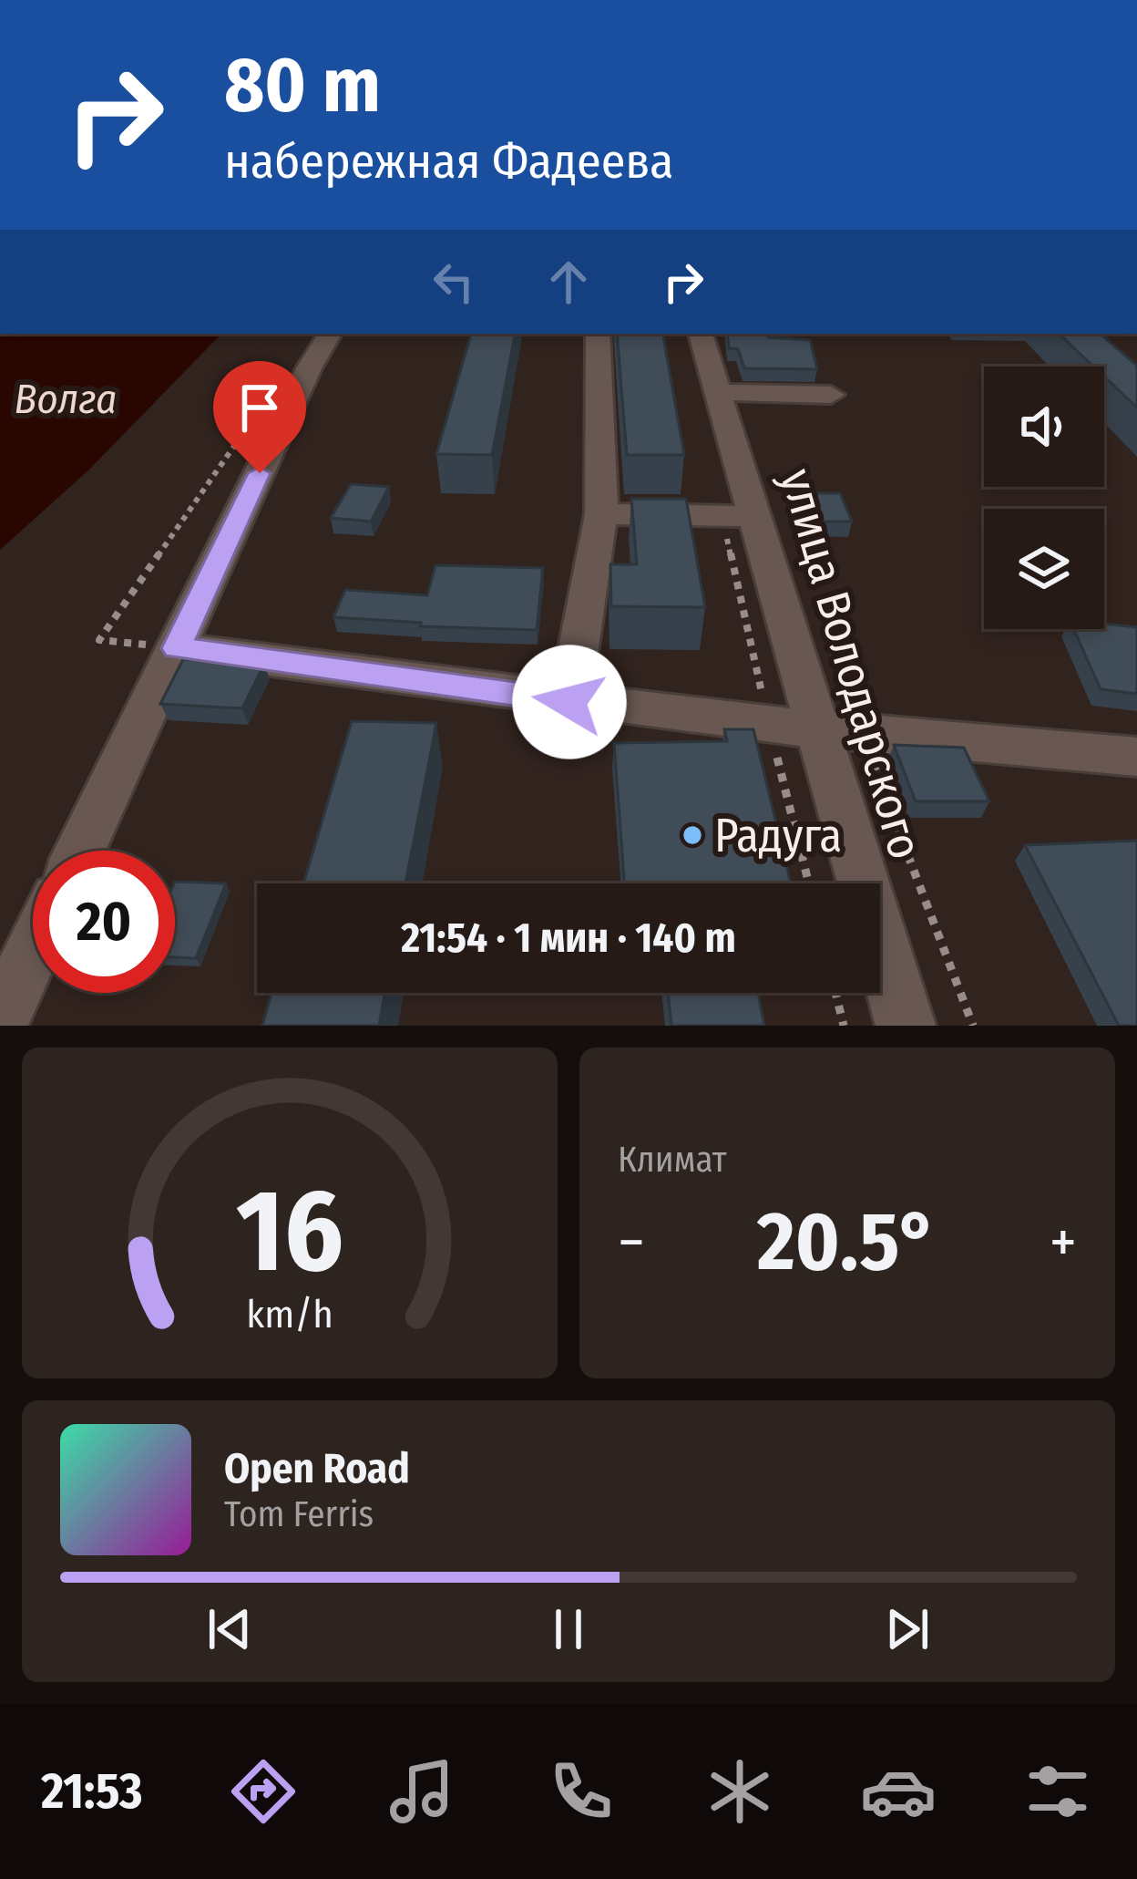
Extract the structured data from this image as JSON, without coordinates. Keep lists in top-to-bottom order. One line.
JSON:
{"streets":{"street":["улица Володарского"]},"water":["Волга"],"places":["Радуга"],"page":{"turn":["80 m","набережная Фадеева"],"limit":"20","trip":"21:54 · 1 мин · 140 m","tile":"Климат","heat":["−","20.5°","+"],"song":["Open Road","Tom Ferris"],"tabs":"21:53","gauge":["16","km/h"]}}
